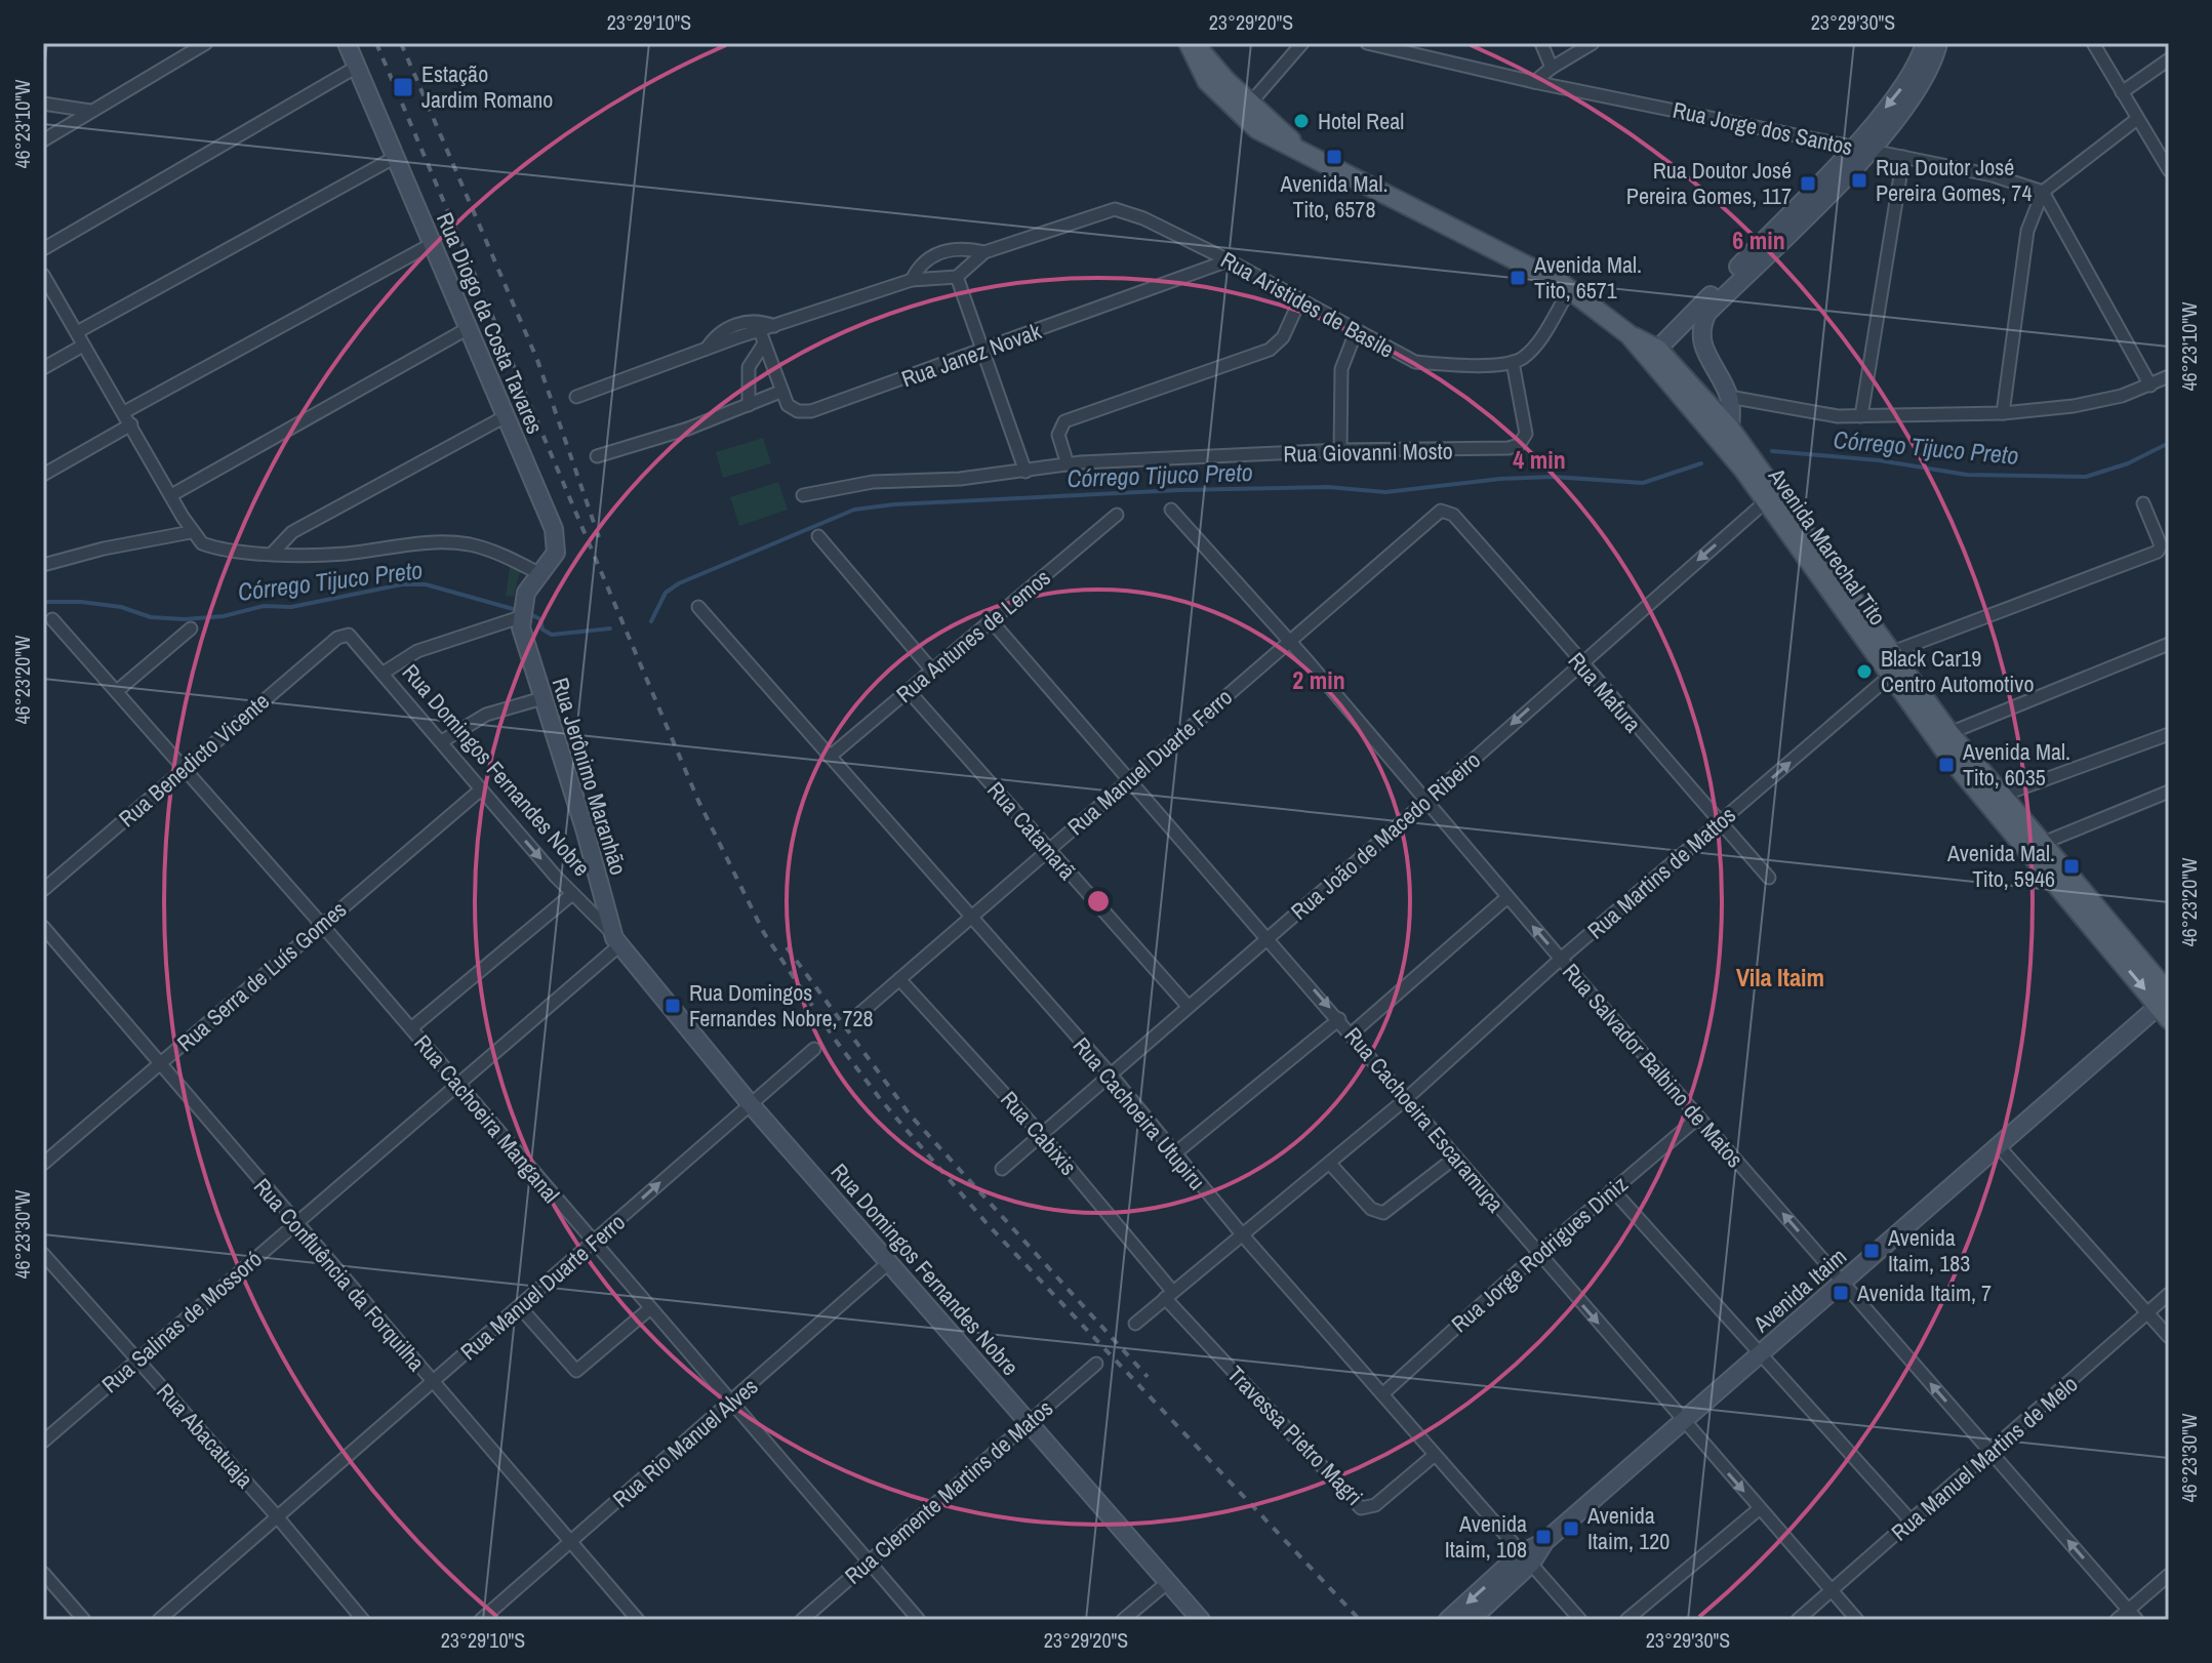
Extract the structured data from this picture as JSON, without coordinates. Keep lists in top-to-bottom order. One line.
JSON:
{"streets":{"main road":["Avenida Marechal Tito"],"street":["Rua Jorge dos Santos","Rua Aristides de Basile","Rua Diogo da Costa Tavares","Rua Janez Novak","Rua Giovanni Mosto","Rua Antunes de Lemos","Rua Mafura","Rua Benedicto Vicente","Rua Manuel Duarte Ferro","Rua Domingos Fernandes Nobre","Rua Jerônimo Maranhão","Rua Catamarã","Rua João de Macedo Ribeiro","Rua Martins de Mattos","Rua Serra de Luís Gomes","Rua Salvador Balbino de Matos","Rua Cachoeira Utupiru","Rua Cachoeira Manganal","Rua Cachoeira Escaramuça","Rua Cabixis","Rua Jorge Rodrigues Diniz","Rua Confluência da Forquilha","Avenida Itaim","Rua Salinas de Mossoró","Rua Abacatuaja","Travessa Pietro Magri","Rua Rio Manuel Alves","Rua Manuel Martins de Melo","Rua Clemente Martins de Matos"]},"crossings":[["Rua Aristides de Basile","Rua Janez Novak"],["Rua Aristides de Basile","Rua Giovanni Mosto"],["Rua Diogo da Costa Tavares","Rua Jerônimo Maranhão"],["Avenida Marechal Tito","Rua João de Macedo Ribeiro"],["Avenida Marechal Tito","Rua Martins de Mattos"],["Avenida Marechal Tito","Avenida Itaim"],["Rua Antunes de Lemos","Rua Catamarã"],["Rua Antunes de Lemos","Rua Cachoeira Utupiru"],["Rua Antunes de Lemos","Rua Cachoeira Escaramuça"],["Rua Mafura","Rua Manuel Duarte Ferro"],["Rua Mafura","Rua João de Macedo Ribeiro"],["Rua Mafura","Rua Martins de Mattos"],["Rua Benedicto Vicente","Rua Domingos Fernandes Nobre"],["Rua Benedicto Vicente","Rua Cachoeira Manganal"],["Rua Manuel Duarte Ferro","Rua Domingos Fernandes Nobre"],["Rua Manuel Duarte Ferro","Rua Catamarã"],["Rua Manuel Duarte Ferro","Rua Salvador Balbino de Matos"],["Rua Manuel Duarte Ferro","Rua Cachoeira Utupiru"],["Rua Manuel Duarte Ferro","Rua Cachoeira Manganal"],["Rua Manuel Duarte Ferro","Rua Cachoeira Escaramuça"],["Rua Manuel Duarte Ferro","Rua Cabixis"],["Rua Manuel Duarte Ferro","Rua Confluência da Forquilha"],["Rua Manuel Duarte Ferro","Rua Abacatuaja"],["Rua Domingos Fernandes Nobre","Rua Jerônimo Maranhão"],["Rua Domingos Fernandes Nobre","Rua Serra de Luís Gomes"],["Rua Domingos Fernandes Nobre","Rua Salinas de Mossoró"],["Rua Domingos Fernandes Nobre","Rua Rio Manuel Alves"],["Rua Domingos Fernandes Nobre","Rua Clemente Martins de Matos"],["Rua Jerônimo Maranhão","Rua Salinas de Mossoró"],["Rua Catamarã","Rua João de Macedo Ribeiro"],["Rua João de Macedo Ribeiro","Rua Salvador Balbino de Matos"],["Rua João de Macedo Ribeiro","Rua Cachoeira Utupiru"],["Rua João de Macedo Ribeiro","Rua Cachoeira Escaramuça"],["Rua João de Macedo Ribeiro","Rua Cabixis"],["Rua Martins de Mattos","Rua Salvador Balbino de Matos"],["Rua Martins de Mattos","Rua Cachoeira Utupiru"],["Rua Martins de Mattos","Rua Cachoeira Escaramuça"],["Rua Martins de Mattos","Rua Cabixis"],["Rua Martins de Mattos","Travessa Pietro Magri"],["Rua Serra de Luís Gomes","Rua Cachoeira Manganal"],["Rua Serra de Luís Gomes","Rua Confluência da Forquilha"],["Rua Salvador Balbino de Matos","Rua Jorge Rodrigues Diniz"],["Rua Salvador Balbino de Matos","Avenida Itaim"],["Rua Salvador Balbino de Matos","Rua Manuel Martins de Melo"],["Rua Cachoeira Utupiru","Rua Jorge Rodrigues Diniz"],["Rua Cachoeira Utupiru","Avenida Itaim"],["Rua Cachoeira Utupiru","Travessa Pietro Magri"],["Rua Cachoeira Manganal","Rua Salinas de Mossoró"],["Rua Cachoeira Manganal","Rua Rio Manuel Alves"],["Rua Cachoeira Manganal","Rua Clemente Martins de Matos"],["Rua Cachoeira Escaramuça","Rua Jorge Rodrigues Diniz"],["Rua Cachoeira Escaramuça","Avenida Itaim"],["Rua Cachoeira Escaramuça","Rua Manuel Martins de Melo"],["Rua Cabixis","Travessa Pietro Magri"],["Rua Confluência da Forquilha","Rua Salinas de Mossoró"],["Rua Confluência da Forquilha","Rua Rio Manuel Alves"],["Rua Salinas de Mossoró","Rua Abacatuaja"]],"one_way":["Rua João de Macedo Ribeiro","Rua Salvador Balbino de Matos"],"districts":["Vila Itaim"],"water":["Córrego Tijuco Preto"],"places":{"transit":["Estação Jardim Romano","Avenida Mal. Tito, 6578","Rua Doutor José Pereira Gomes, 74","Rua Doutor José Pereira Gomes, 117","Avenida Mal. Tito, 6571","Avenida Mal. Tito, 6035","Avenida Mal. Tito, 5946","Rua Domingos Fernandes Nobre, 728","Avenida Itaim, 183","Avenida Itaim, 7","Avenida Itaim, 120","Avenida Itaim, 108"],"other":["Hotel Real","Black Car19 Centro Automotivo"]},"coordinates":["23°29'10\"S","23°29'20\"S","23°29'30\"S","46°23'10\"W","46°23'20\"W","46°23'30\"W"],"rings":["6 min","4 min","2 min"]}
